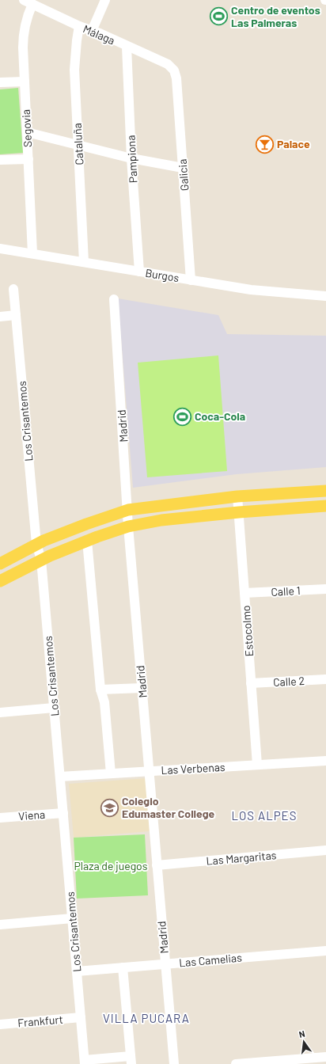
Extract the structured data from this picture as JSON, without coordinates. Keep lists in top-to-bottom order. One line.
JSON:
{"streets":{"street":["Málaga","Segovia","Cataluña","Pampiona","Galicia","Burgos","Los Crisantemos","Madrid","Calle 1","Estocolmo","Calle 2","Las Verbenas","Viena","Las Margaritas","Las Camelias","Frankfurt"]},"crossings":[["Málaga","Segovia"],["Málaga","Cataluña"],["Málaga","Pampiona"],["Málaga","Galicia"],["Segovia","Burgos"],["Cataluña","Burgos"],["Pampiona","Burgos"],["Galicia","Burgos"],["Los Crisantemos","Las Verbenas"],["Los Crisantemos","Viena"],["Los Crisantemos","Las Camelias"],["Los Crisantemos","Frankfurt"],["Madrid","Las Verbenas"],["Madrid","Las Margaritas"],["Madrid","Las Camelias"],["Calle 1","Estocolmo"],["Estocolmo","Calle 2"],["Estocolmo","Las Verbenas"]],"districts":["LOS ALPES","VILLA PUCARA"],"parks":["Plaza de juegos"],"places":{"sports":["Centro de eventos Las Palmeras","Coca-Cola"],"bar":["Palace"],"school or university":["Colegio Edumaster College"]},"north":"top"}
